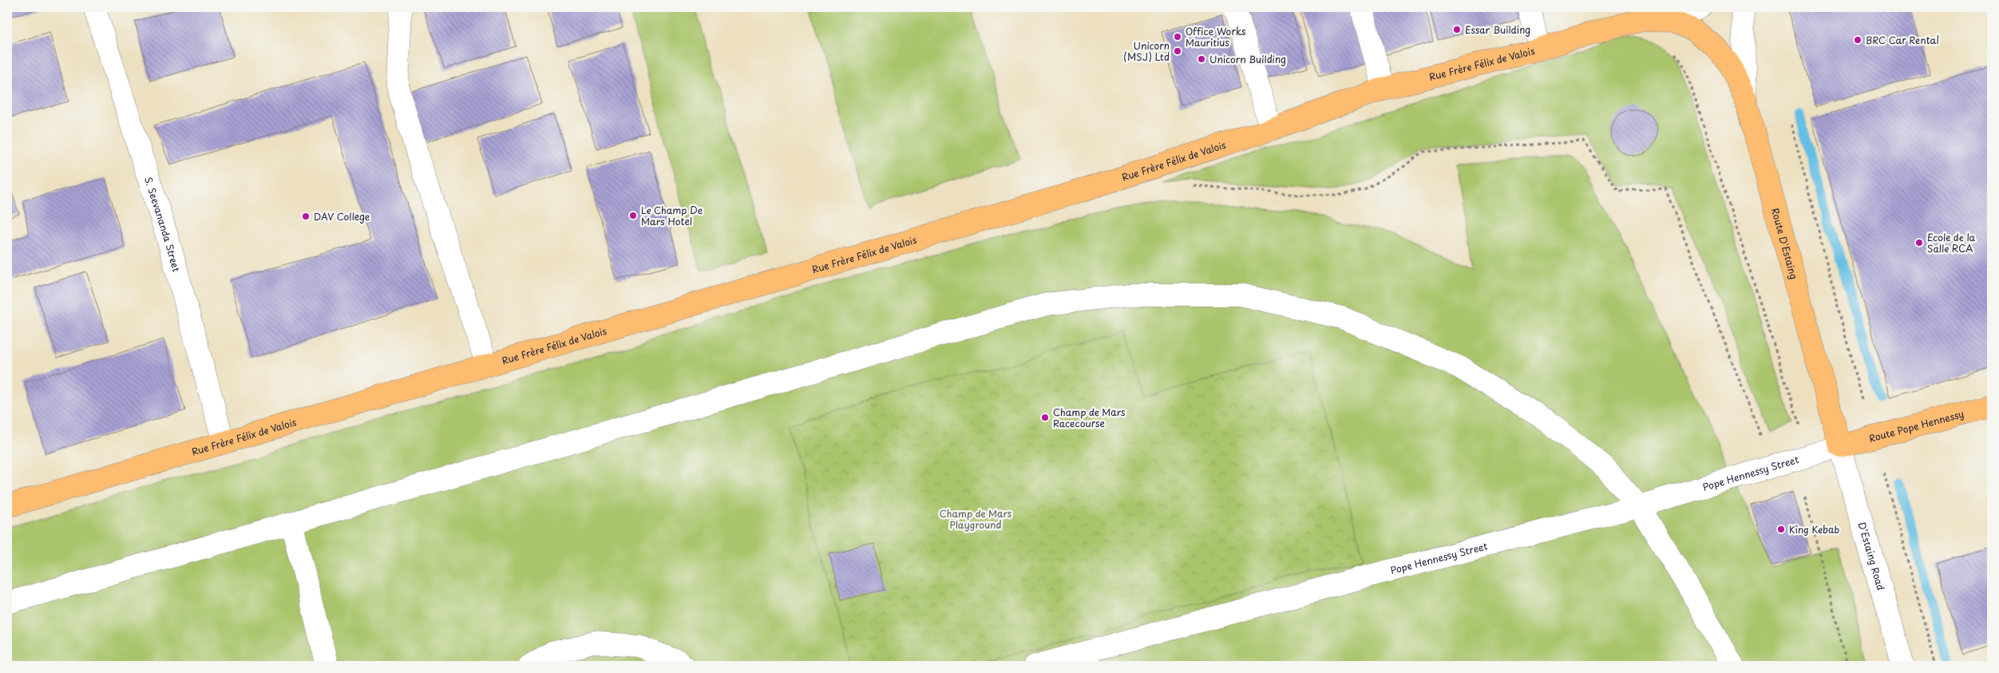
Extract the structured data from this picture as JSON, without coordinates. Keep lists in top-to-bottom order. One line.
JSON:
{"streets":{"main road":["Rue Frère Félix de Valois","Route D'Estaing","Route Pope Hennessy"],"street":["S. Seevananda Street","Pope Hennessy Street","D'Estaing Road"]},"crossings":[["Rue Frère Félix de Valois","S. Seevananda Street"],["Rue Frère Félix de Valois","Route D'Estaing"],["Route D'Estaing","Route Pope Hennessy"],["Route D'Estaing","Pope Hennessy Street"],["Route D'Estaing","D'Estaing Road"],["Route Pope Hennessy","Pope Hennessy Street"],["Route Pope Hennessy","D'Estaing Road"],["Pope Hennessy Street","D'Estaing Road"]],"parks":["Champ de Mars Playground"],"places":["Essar Building","Office Works Mauritius","BRC Car Rental","Unicorn (MSJ) Ltd","Unicorn Building","Le Champ De Mars Hotel","DAV College","Ecole de la Salle RCA","Champ de Mars Racecourse","King Kebab"]}
